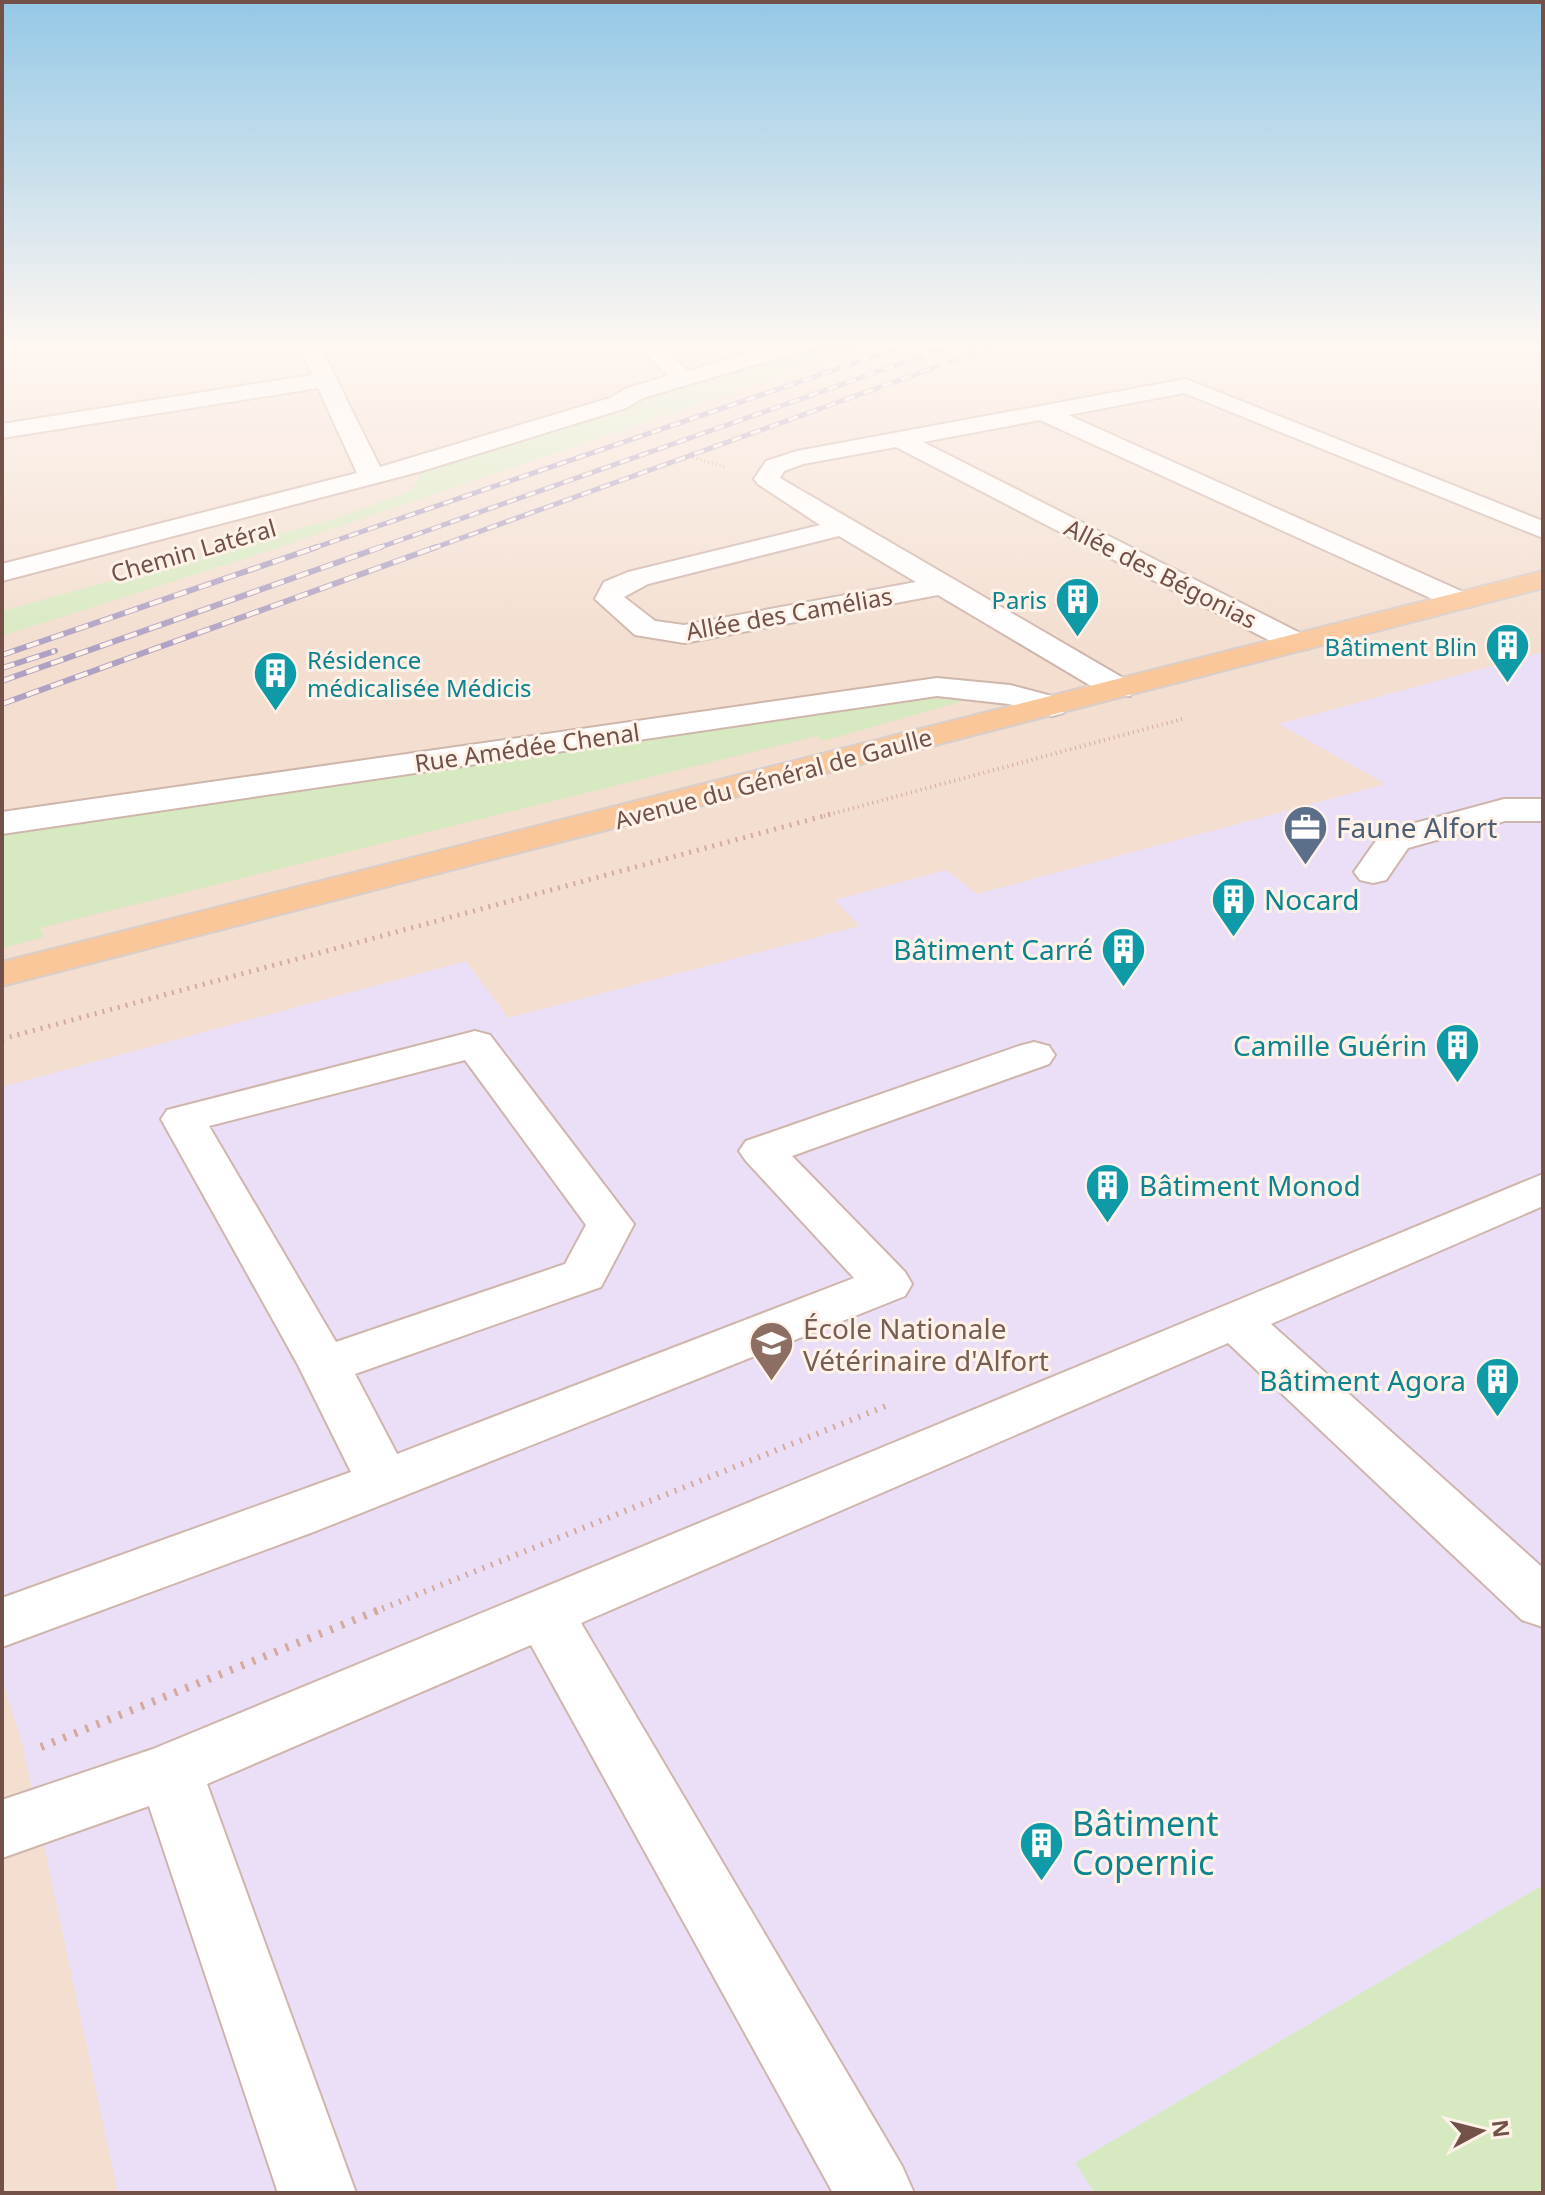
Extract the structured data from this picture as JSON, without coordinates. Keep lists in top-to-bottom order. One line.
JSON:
{"streets":{"main road":["Avenue du Général de Gaulle"],"street":["Chemin Latéral","Allée des Bégonias","Allée des Camélias","Rue Amédée Chenal"]},"crossings":[["Allée des Bégonias","Avenue du Général de Gaulle"],["Allée des Camélias","Avenue du Général de Gaulle"],["Rue Amédée Chenal","Avenue du Général de Gaulle"]],"places":{"building":["Paris","Bâtiment Blin","Résidence médicalisée Médicis","Nocard","Bâtiment Carré","Camille Guérin","Bâtiment Monod","Bâtiment Agora","Bâtiment Copernic"],"office":["Faune Alfort"],"school or university":["École Nationale Vétérinaire d'Alfort"]},"north":"right"}
